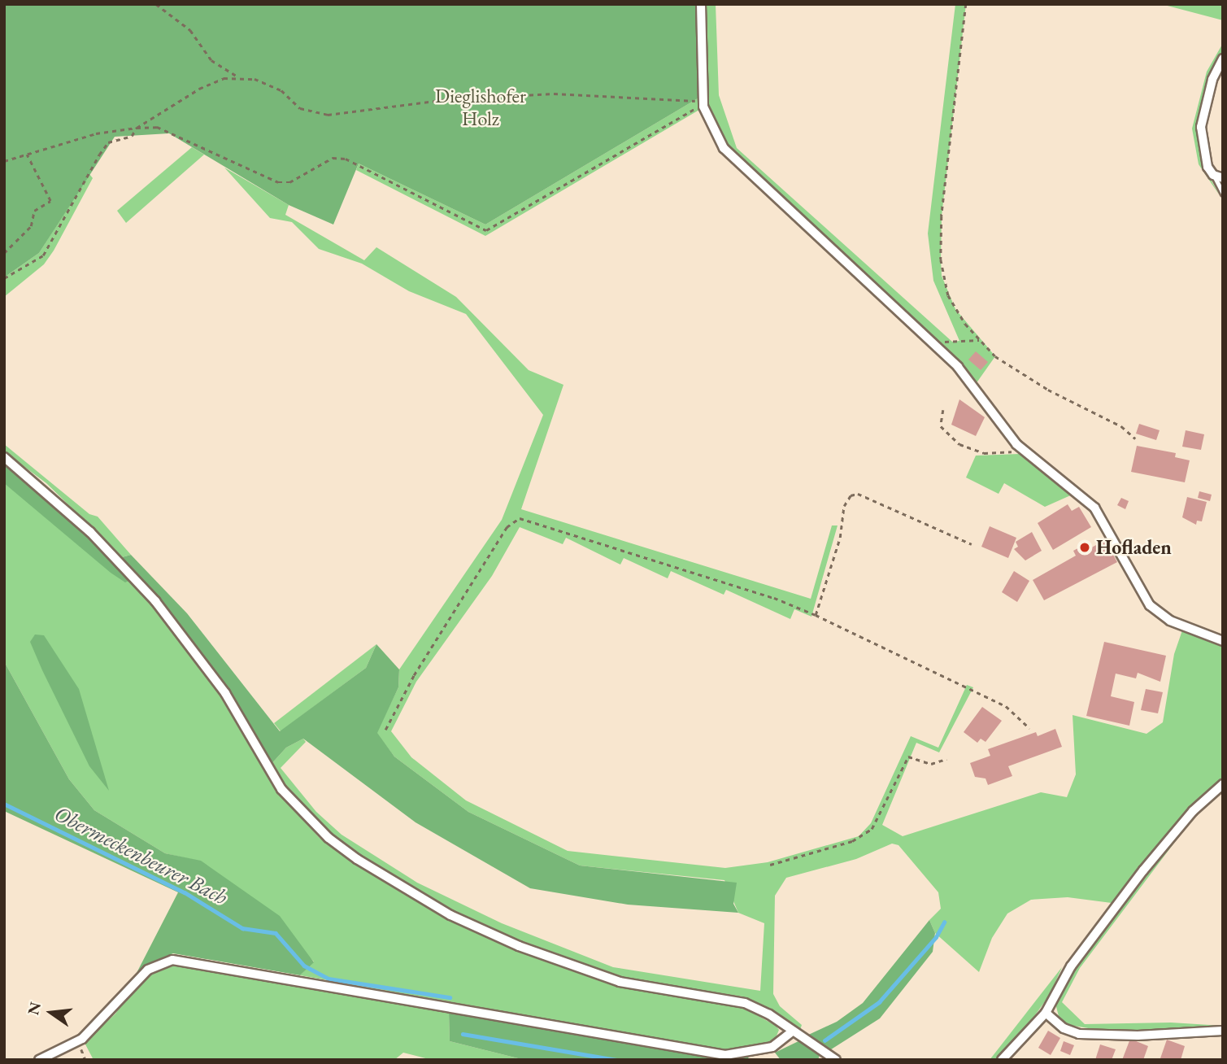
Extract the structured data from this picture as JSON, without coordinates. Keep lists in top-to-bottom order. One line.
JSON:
{"water":["Obermeckenbeurer Bach"],"parks":["Dieglishofer Holz"],"places":["Hofladen"],"north":"left"}
